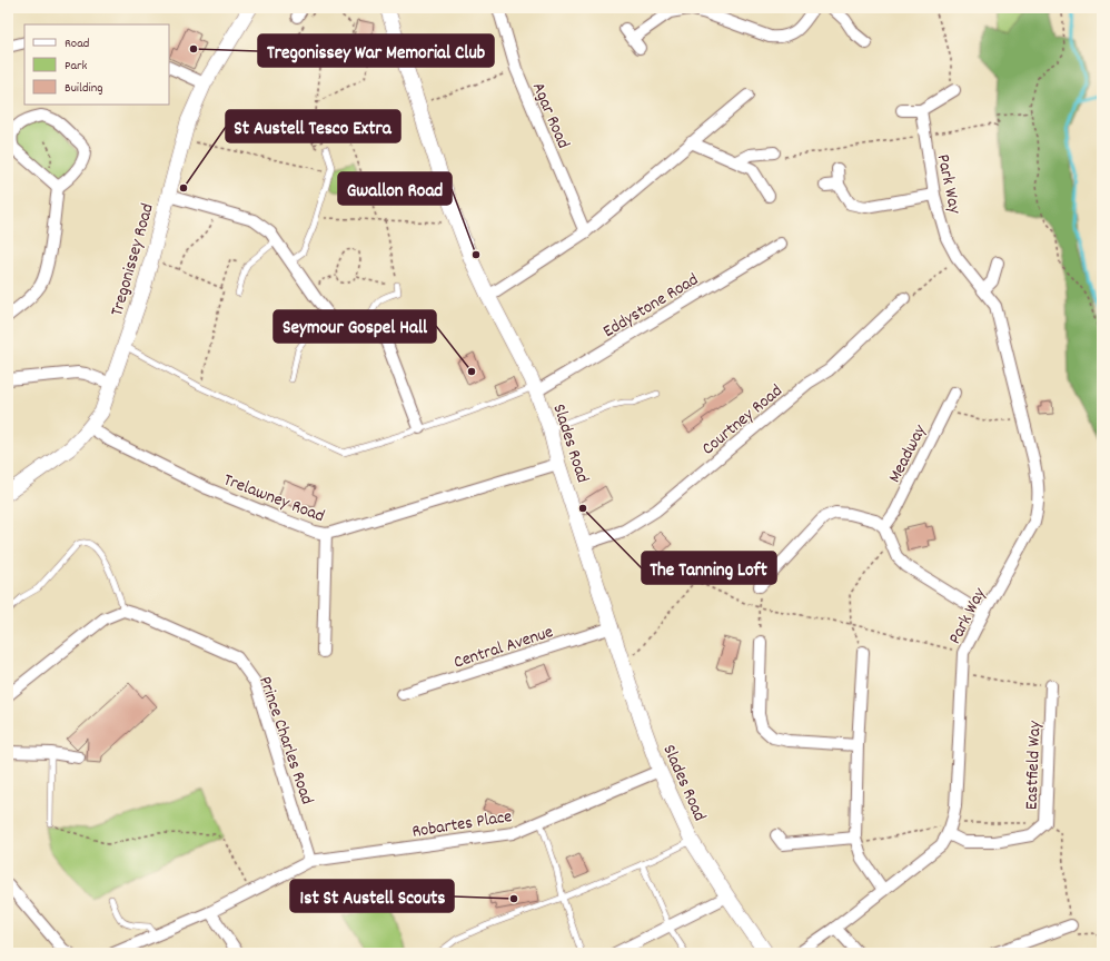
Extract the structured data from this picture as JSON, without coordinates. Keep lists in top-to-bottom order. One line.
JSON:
{"streets":{"street":["Agar Road","Park Way","Tregonissey Road","Eddystone Road","Courtney Road","Slades Road","Meadway","Trelawney Road","Central Avenue","Prince Charles Road","Eastfield Way","Robartes Place"]},"crossings":[["Park Way","Eastfield Way"],["Tregonissey Road","Trelawney Road"],["Eddystone Road","Slades Road"],["Courtney Road","Slades Road"],["Slades Road","Trelawney Road"],["Slades Road","Central Avenue"],["Slades Road","Robartes Place"],["Prince Charles Road","Robartes Place"]],"places":["Tregonissey War Memorial Club","St Austell Tesco Extra","Gwallon Road","Seymour Gospel Hall","The Tanning Loft","1st St Austell Scouts"],"legend":["Road","Park","Building"]}
